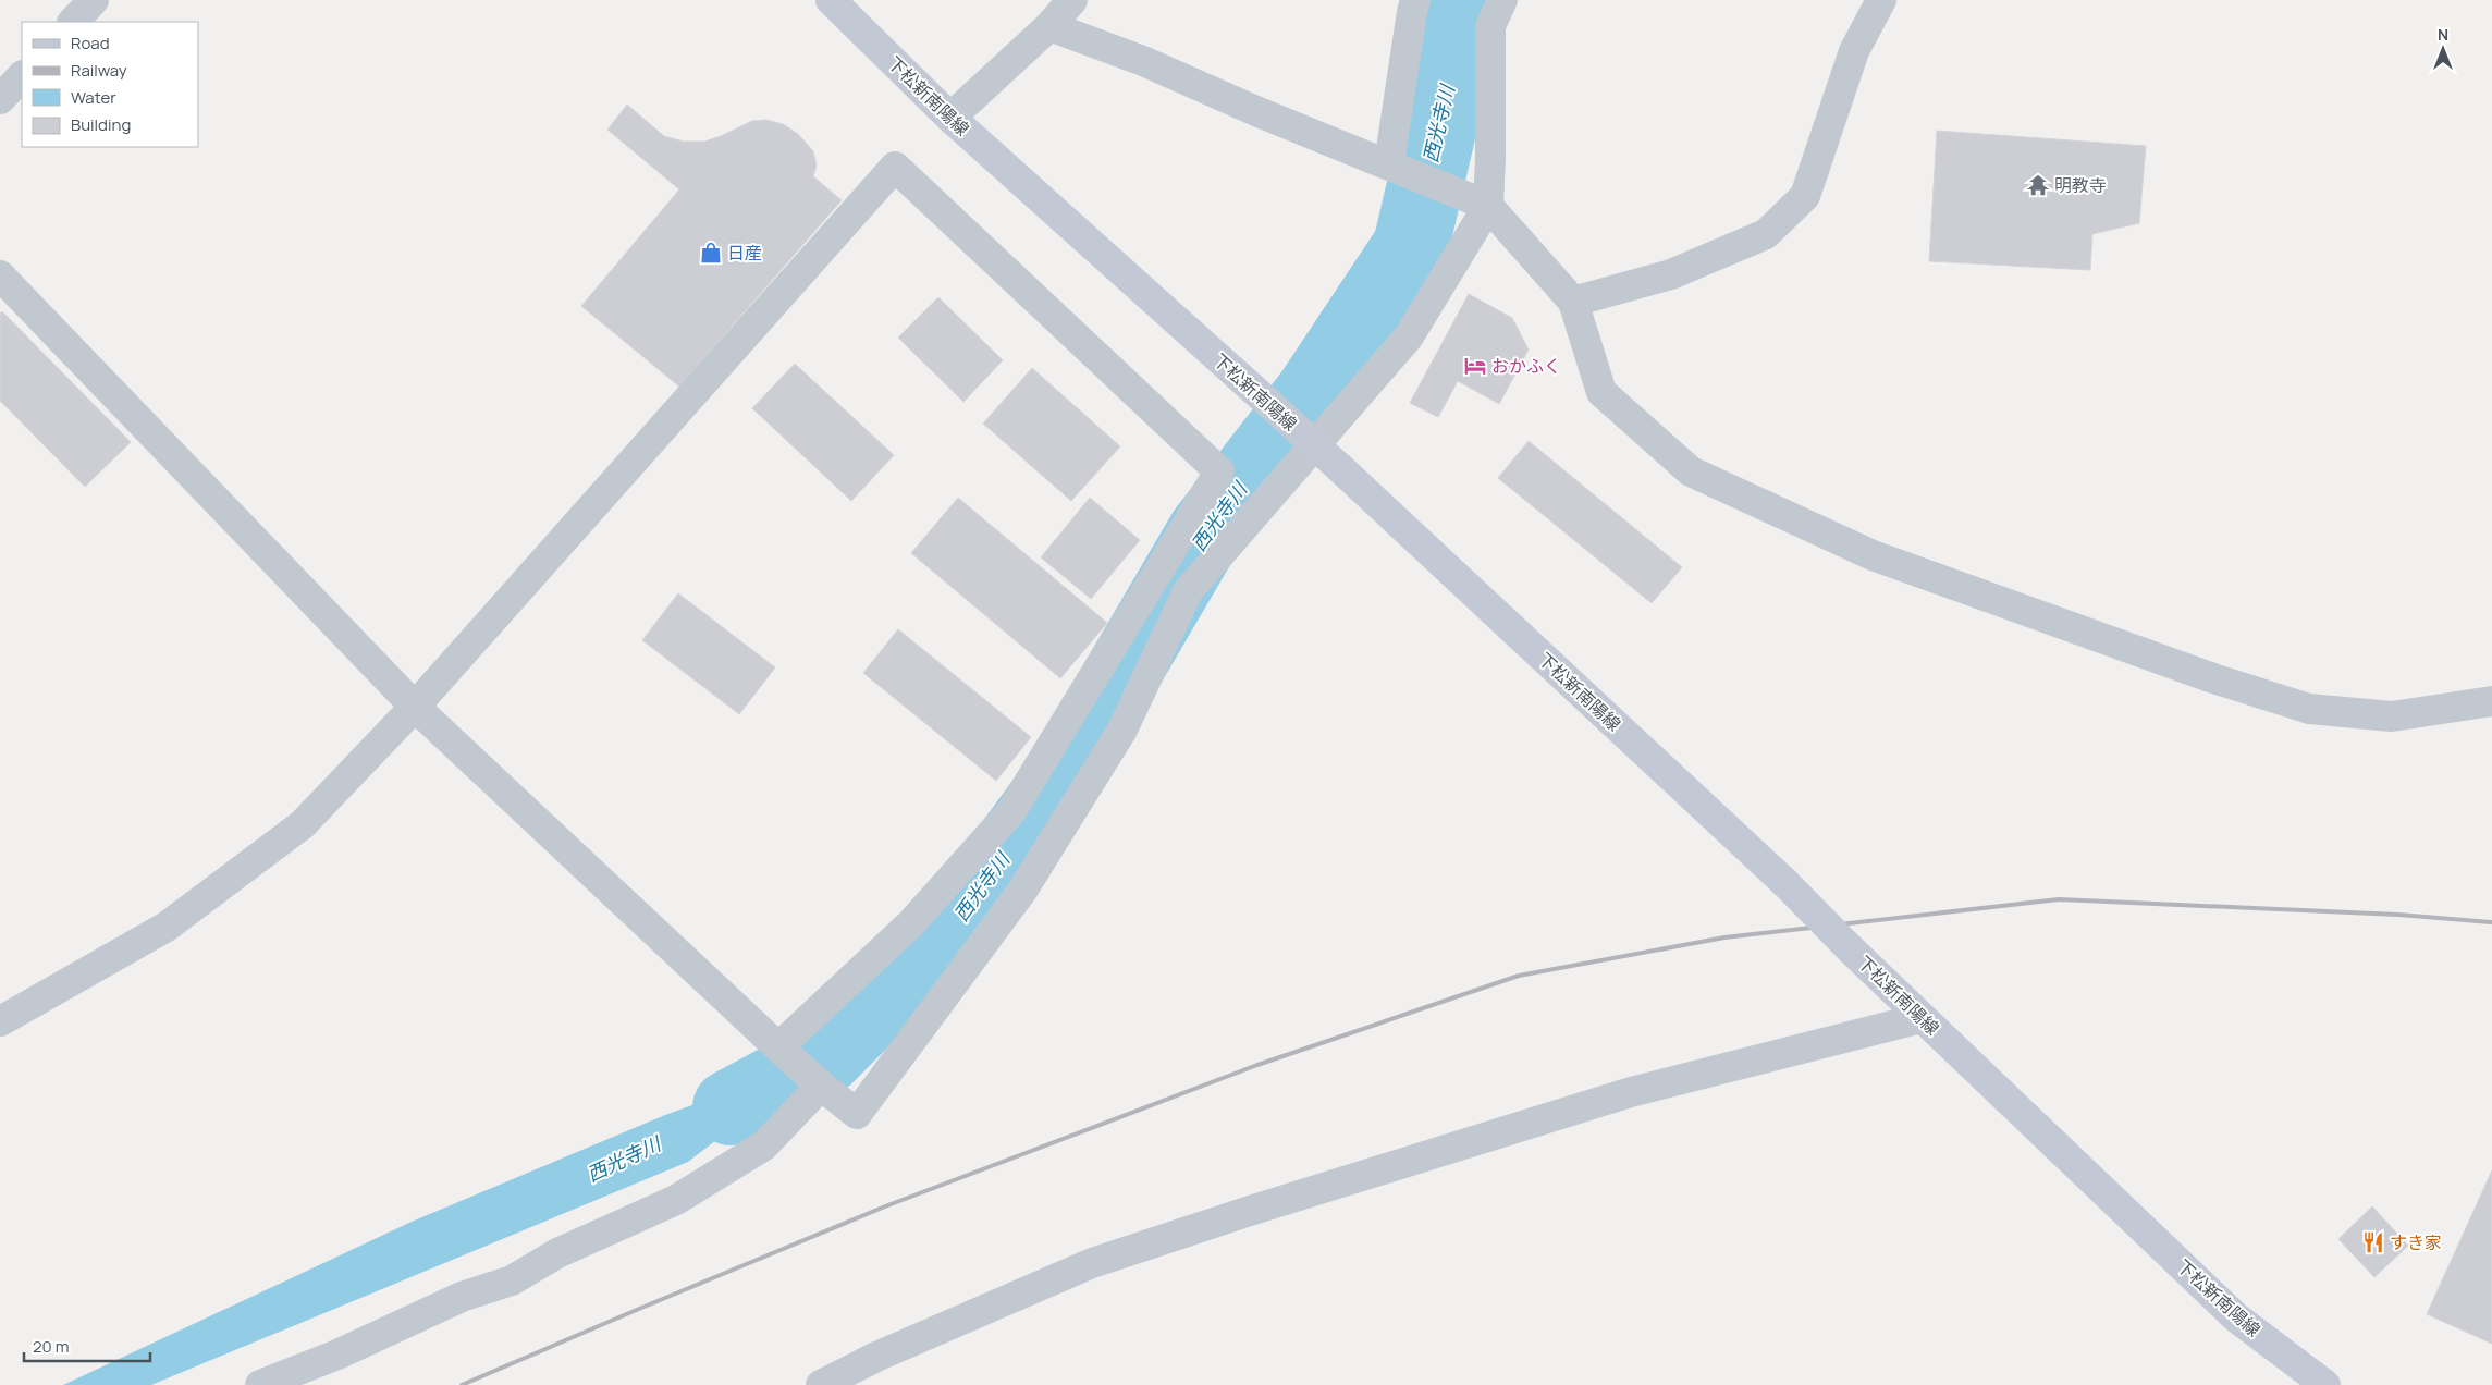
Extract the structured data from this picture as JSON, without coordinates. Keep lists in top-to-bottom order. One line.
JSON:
{"streets":{"main road":["下松新南陽線"]},"water":["西光寺川"],"places":{"temple":["明教寺"],"shop":["日産"],"hotel":["おかふく"],"restaurant":["すき家"]},"legend":["Road","Railway","Water","Building"],"scale_bar":"20 m","north":"top"}
